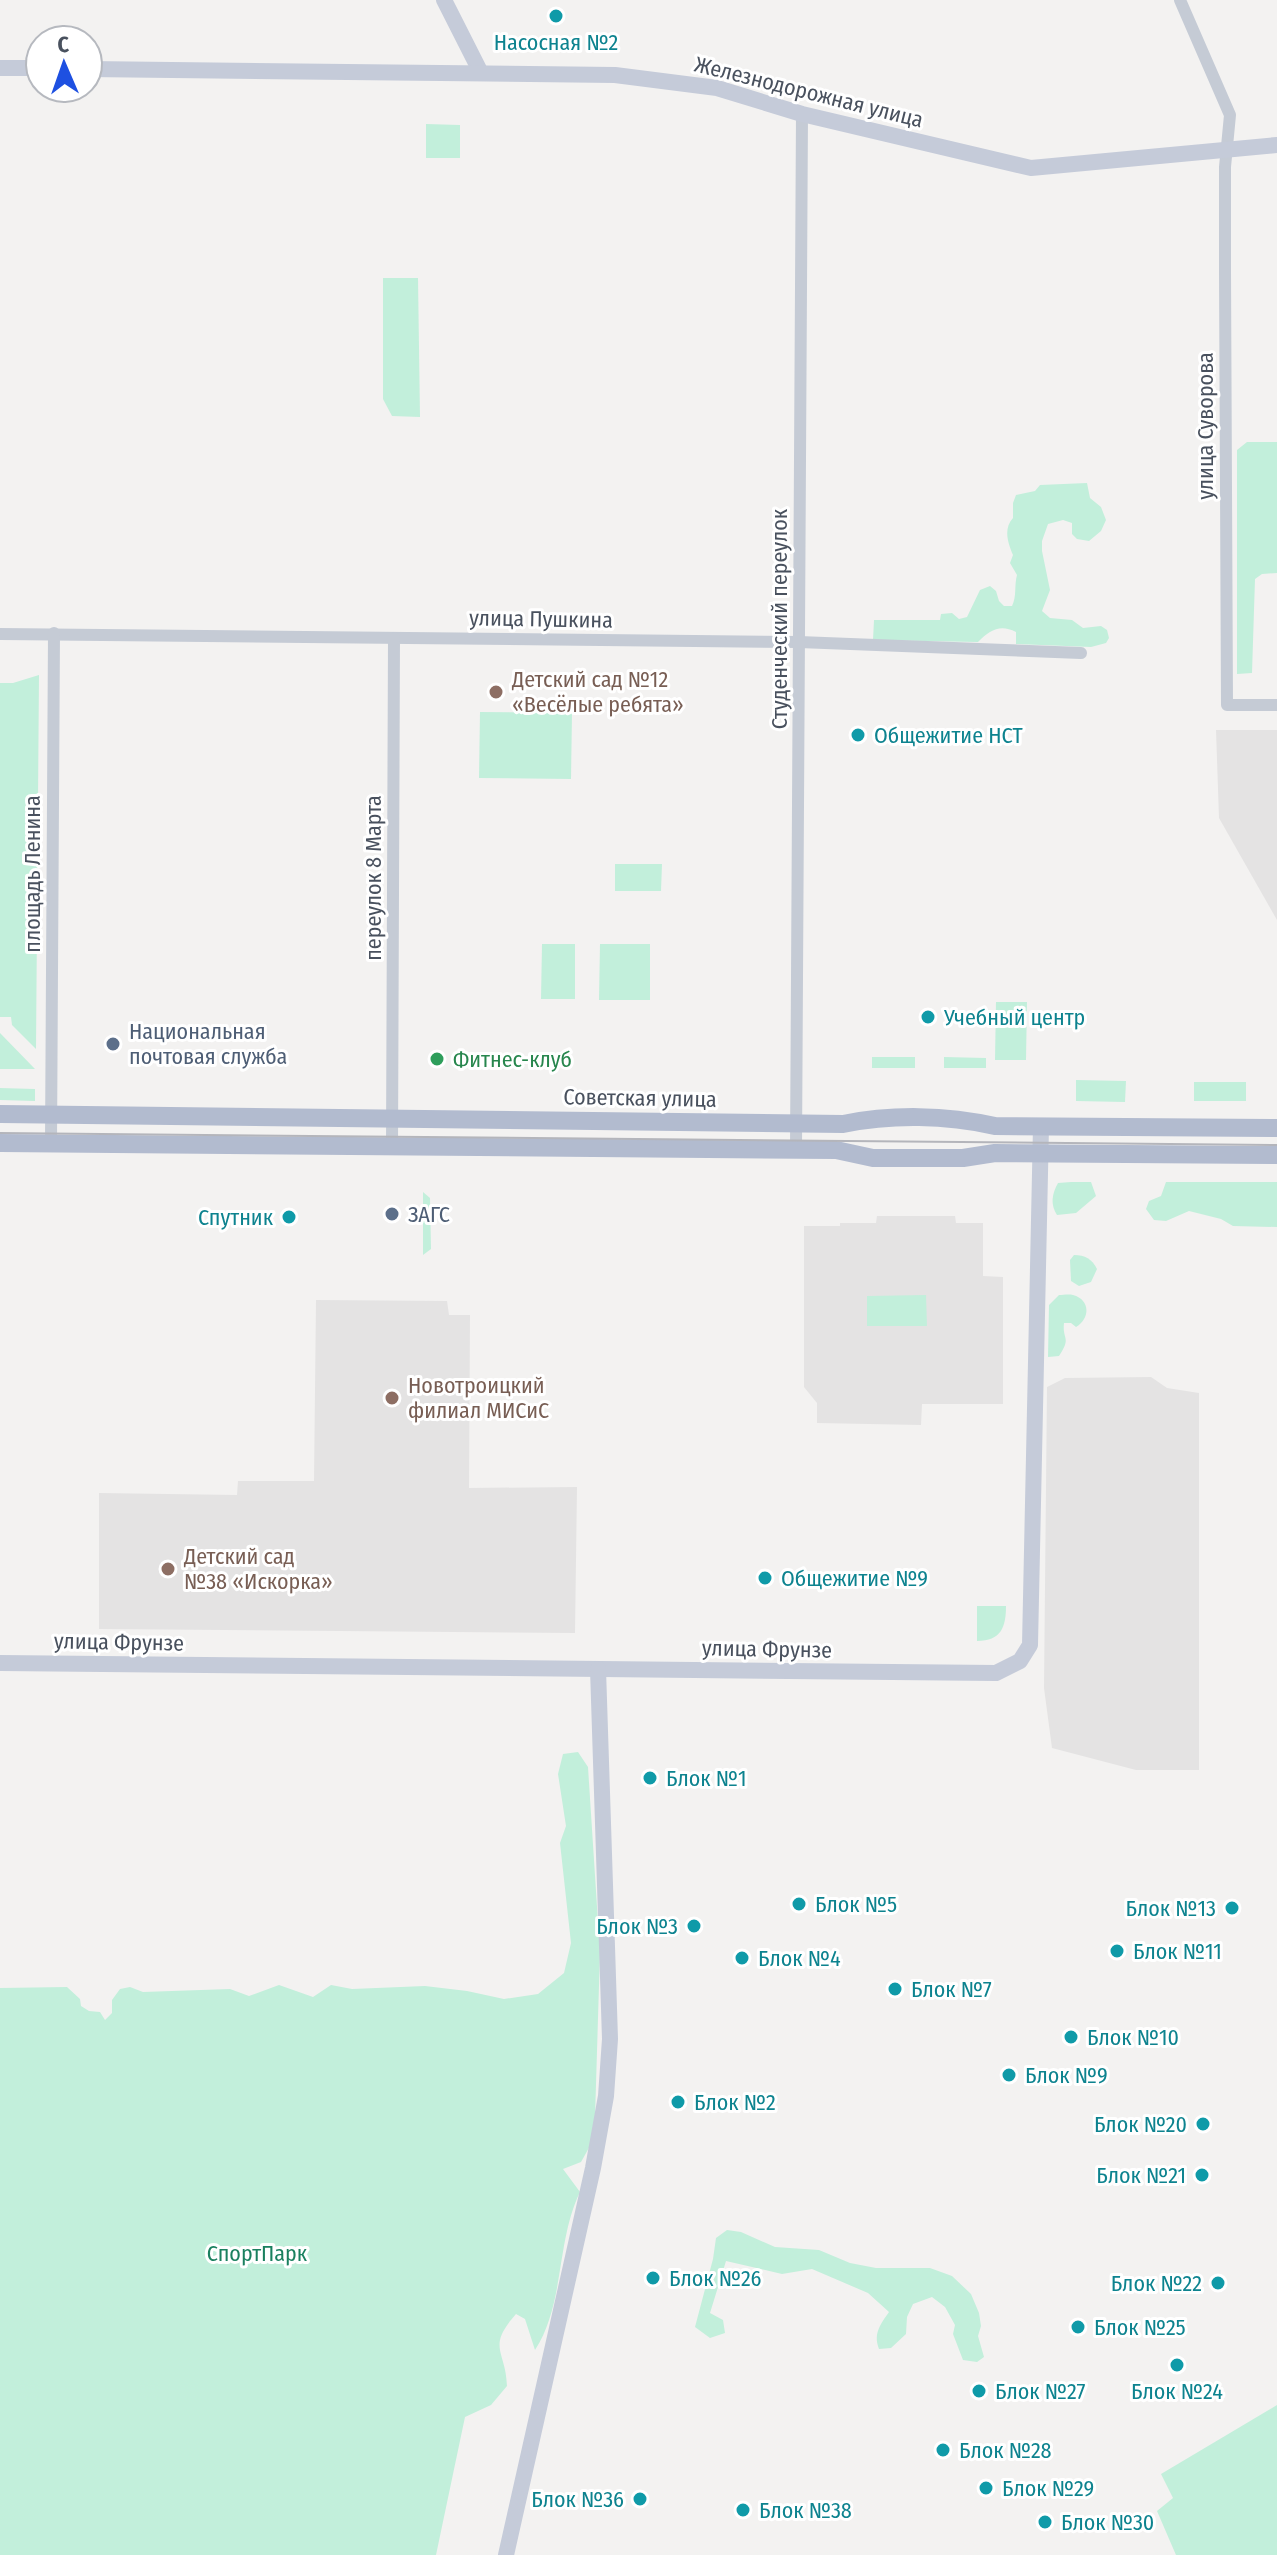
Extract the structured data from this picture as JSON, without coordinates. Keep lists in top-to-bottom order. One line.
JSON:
{"streets":{"main road":["Советская улица"],"street":["Железнодорожная улица","улица Суворова","улица Пушкина","Студенческий переулок","площадь Ленина","переулок 8 Марта","улица Фрунзе"]},"crossings":[["Железнодорожная улица","улица Суворова"],["Железнодорожная улица","Студенческий переулок"],["улица Пушкина","Студенческий переулок"],["улица Пушкина","площадь Ленина"],["улица Пушкина","переулок 8 Марта"],["Студенческий переулок","Советская улица"],["площадь Ленина","Советская улица"],["переулок 8 Марта","Советская улица"],["Советская улица","улица Фрунзе"]],"parks":["СпортПарк"],"places":["Насосная №2","Детский сад №12 «Весёлые ребята»","Общежитие НСТ","Учебный центр","Национальная почтовая служба","Фитнес-клуб","ЗАГС","Спутник","Новотроицкий филиал МИСиС","Детский сад №38 «Искорка»","Общежитие №9","Блок №1","Блок №5","Блок №13","Блок №3","Блок №11","Блок №4","Блок №7","Блок №10","Блок №9","Блок №2","Блок №20","Блок №21","Блок №26","Блок №22","Блок №25","Блок №24","Блок №27","Блок №28","Блок №29","Блок №36","Блок №38","Блок №30"],"north":"top"}
